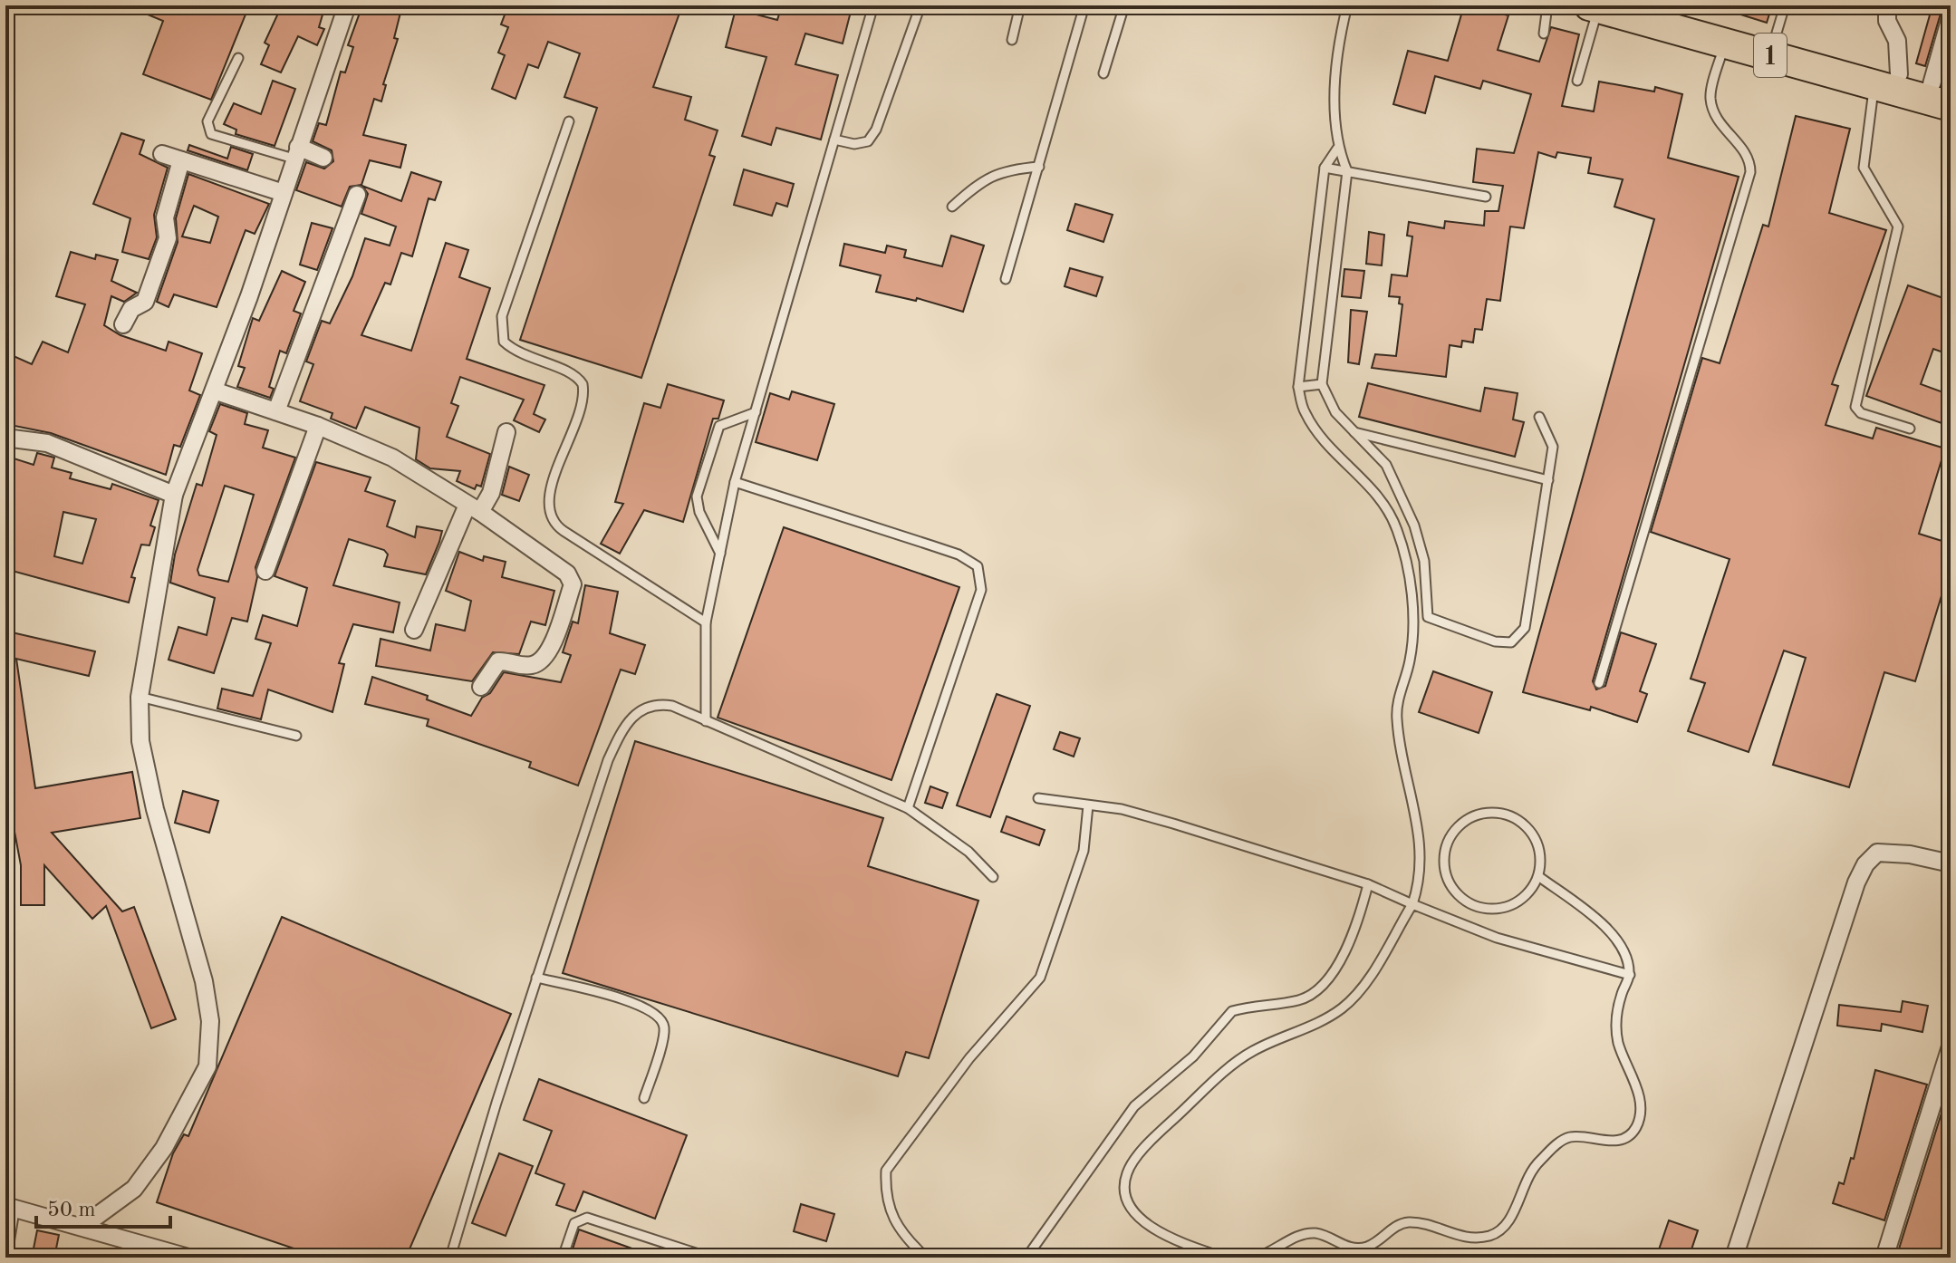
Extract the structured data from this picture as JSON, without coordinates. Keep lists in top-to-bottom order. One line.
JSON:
{"streets":{"highway":["1"]},"scale_bar":"50 m"}
